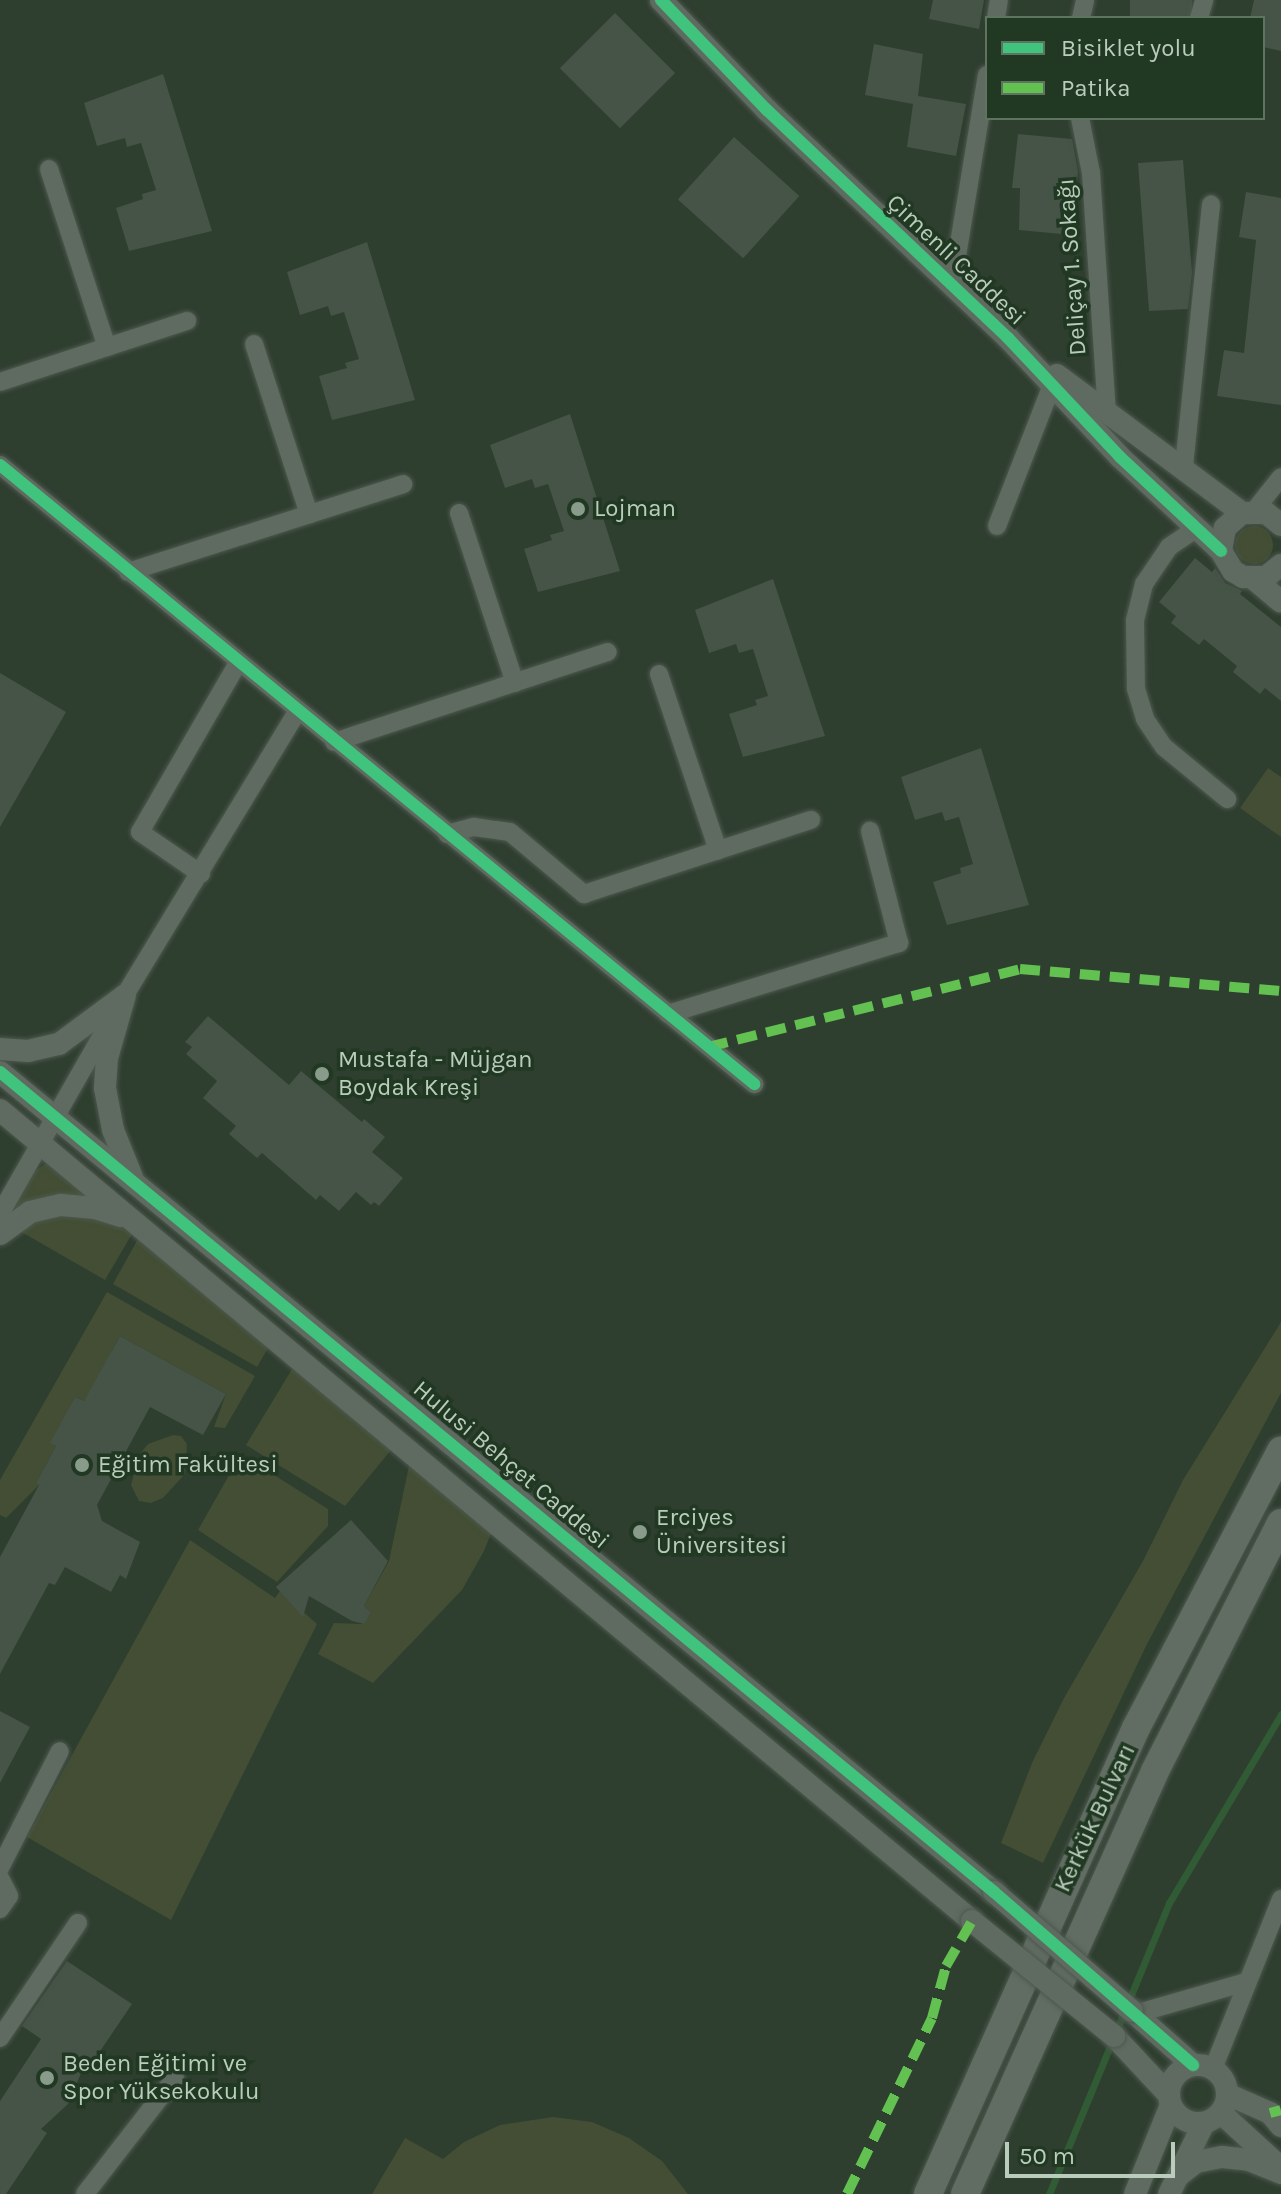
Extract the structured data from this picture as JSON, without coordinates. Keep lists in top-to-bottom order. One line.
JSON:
{"streets":{"main road":["Kerkük Bulvarı"],"street":["Çimenli Caddesi","Deliçay 1. Sokağı","Hulusi Behçet Caddesi"]},"crossings":[["Çimenli Caddesi","Deliçay 1. Sokağı"]],"places":["Lojman","Mustafa - Müjgan Boydak Kreşi","Eğitim Fakültesi","Erciyes Üniversitesi","Beden Eğitimi ve Spor Yüksekokulu"],"legend":["Bisiklet yolu","Patika"],"scale_bar":"50 m"}
